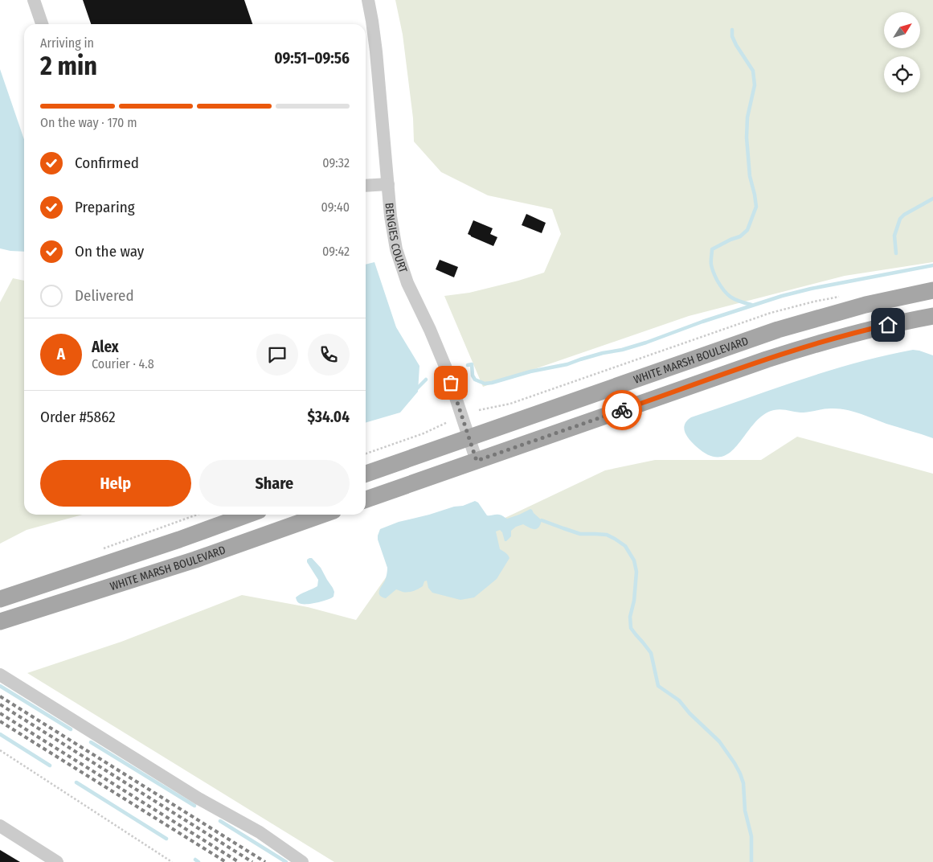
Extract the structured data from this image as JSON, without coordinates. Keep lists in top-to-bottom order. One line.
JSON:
{"streets":{"main road":["WHITE MARSH BOULEVARD"],"street":["BENGIES COURT"]},"crossings":[["BENGIES COURT","WHITE MARSH BOULEVARD"]],"north":"top right","page":{"heading":["2 min","Arriving in","09:51–09:56"],"panel":["Alex","Courier · 4.8","Order #5862","$34.04"],"bar":"On the way · 170 m","list":[["Confirmed","09:32"],["Preparing","09:40"],["On the way","09:42"],"Delivered"],"round":"A","buttons":["Help","Share"]}}
